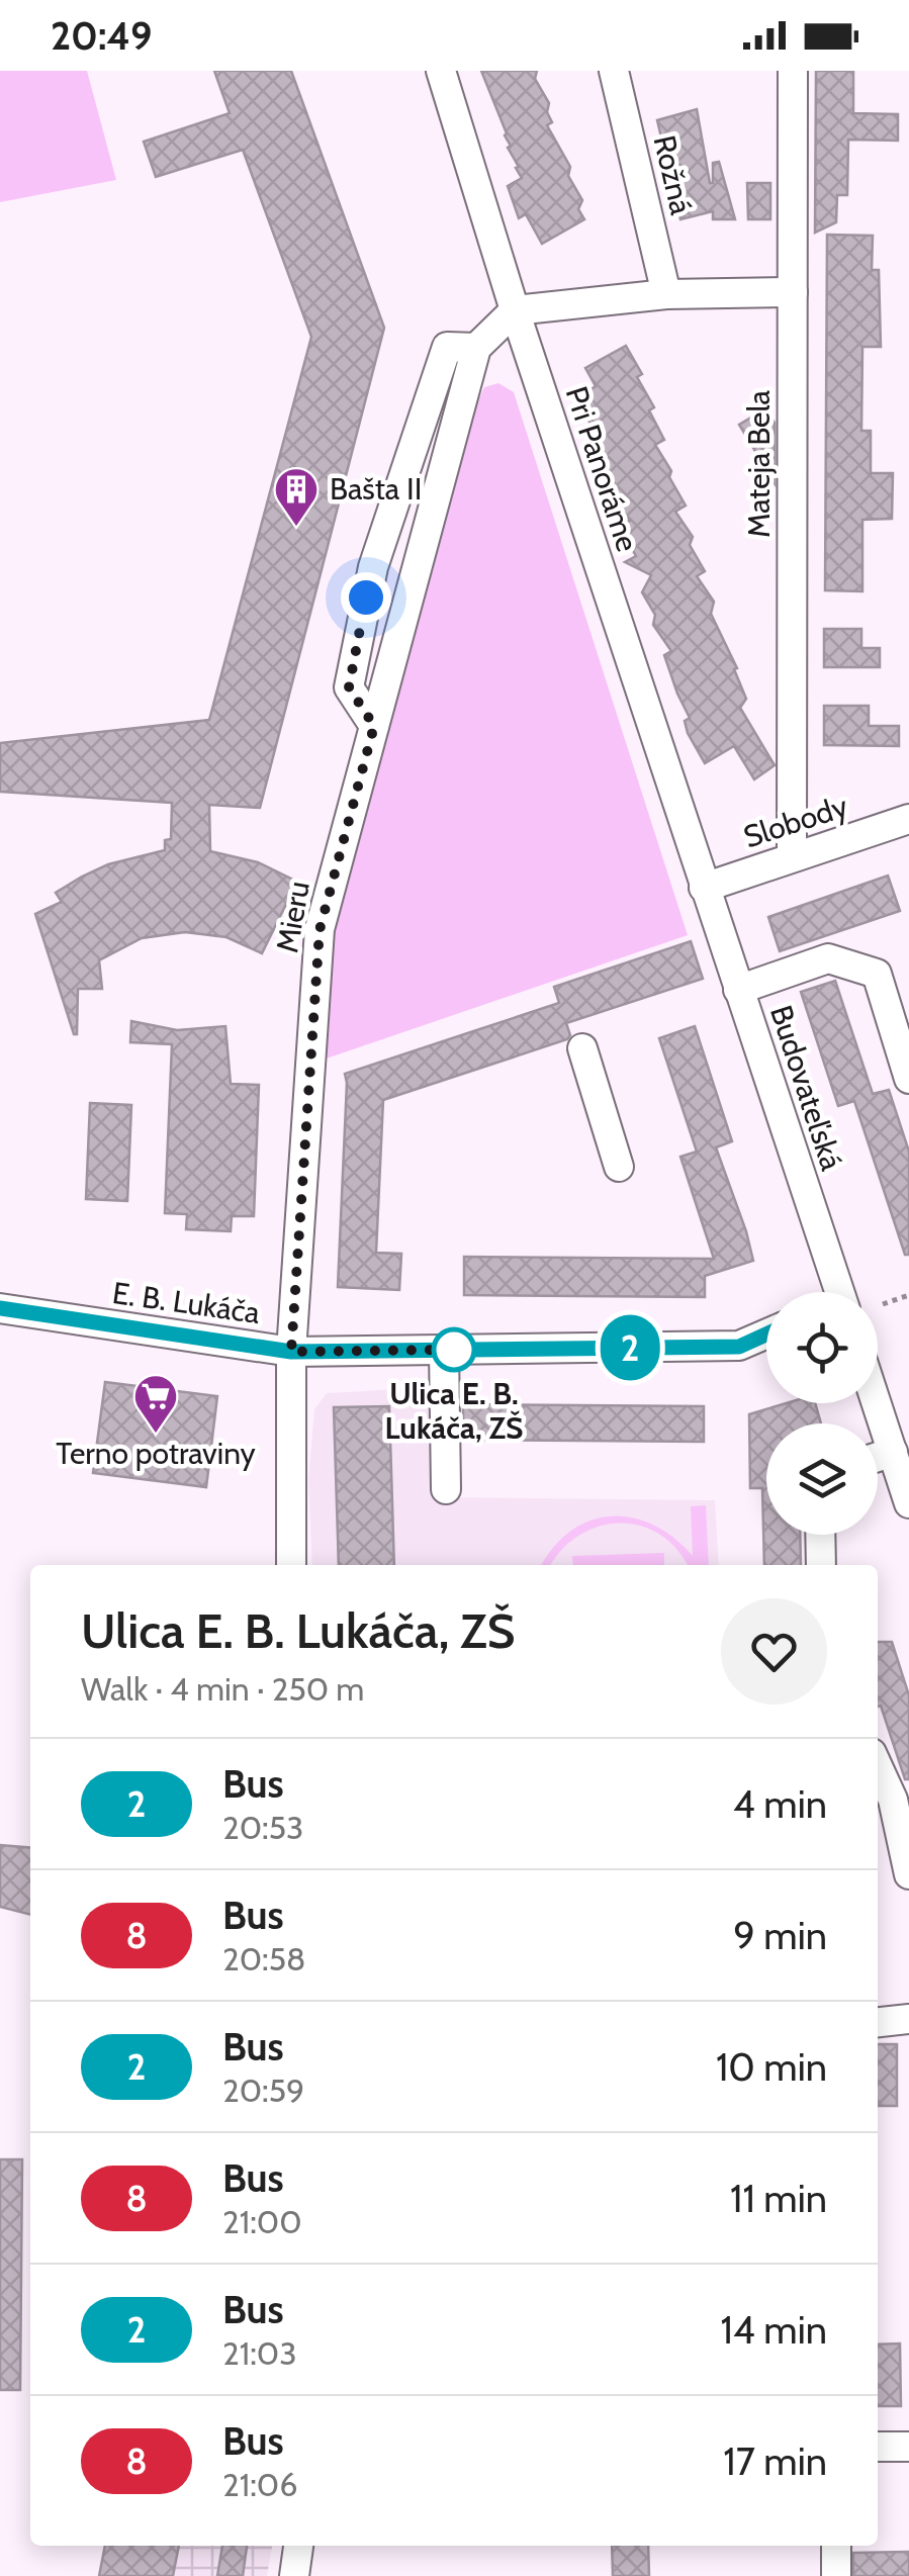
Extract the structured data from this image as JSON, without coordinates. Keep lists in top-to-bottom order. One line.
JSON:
{"streets":{"street":["Rožná","Mateja Bela","Pri Panoráme","Slobody","Mieru","Budovateľská","E. B. Lukáča"]},"crossings":[["Mateja Bela","Slobody"],["Pri Panoráme","Slobody"],["Pri Panoráme","Mieru"],["Pri Panoráme","Budovateľská"],["Slobody","Budovateľská"],["Mieru","E. B. Lukáča"]],"places":{"building":["Bašta II"],"other":["Ulica E. B. Lukáča, ZŠ"],"supermarket":["Terno potraviny"]},"lines":["bus line 2"],"page":{"status":"20:49","on_map":"2","heading":["Ulica E. B. Lukáča, ZŠ","Walk · 4 min · 250 m"],"list":[{"mark":"2","name":"Bus","note":"20:53","value":"4 min"},{"mark":"8","name":"Bus","note":"20:58","value":"9 min"},{"mark":"2","name":"Bus","note":"20:59","value":"10 min"},{"mark":"8","name":"Bus","note":"21:00","value":"11 min"},{"mark":"2","name":"Bus","note":"21:03","value":"14 min"},{"mark":"8","name":"Bus","note":"21:06","value":"17 min"}]}}
